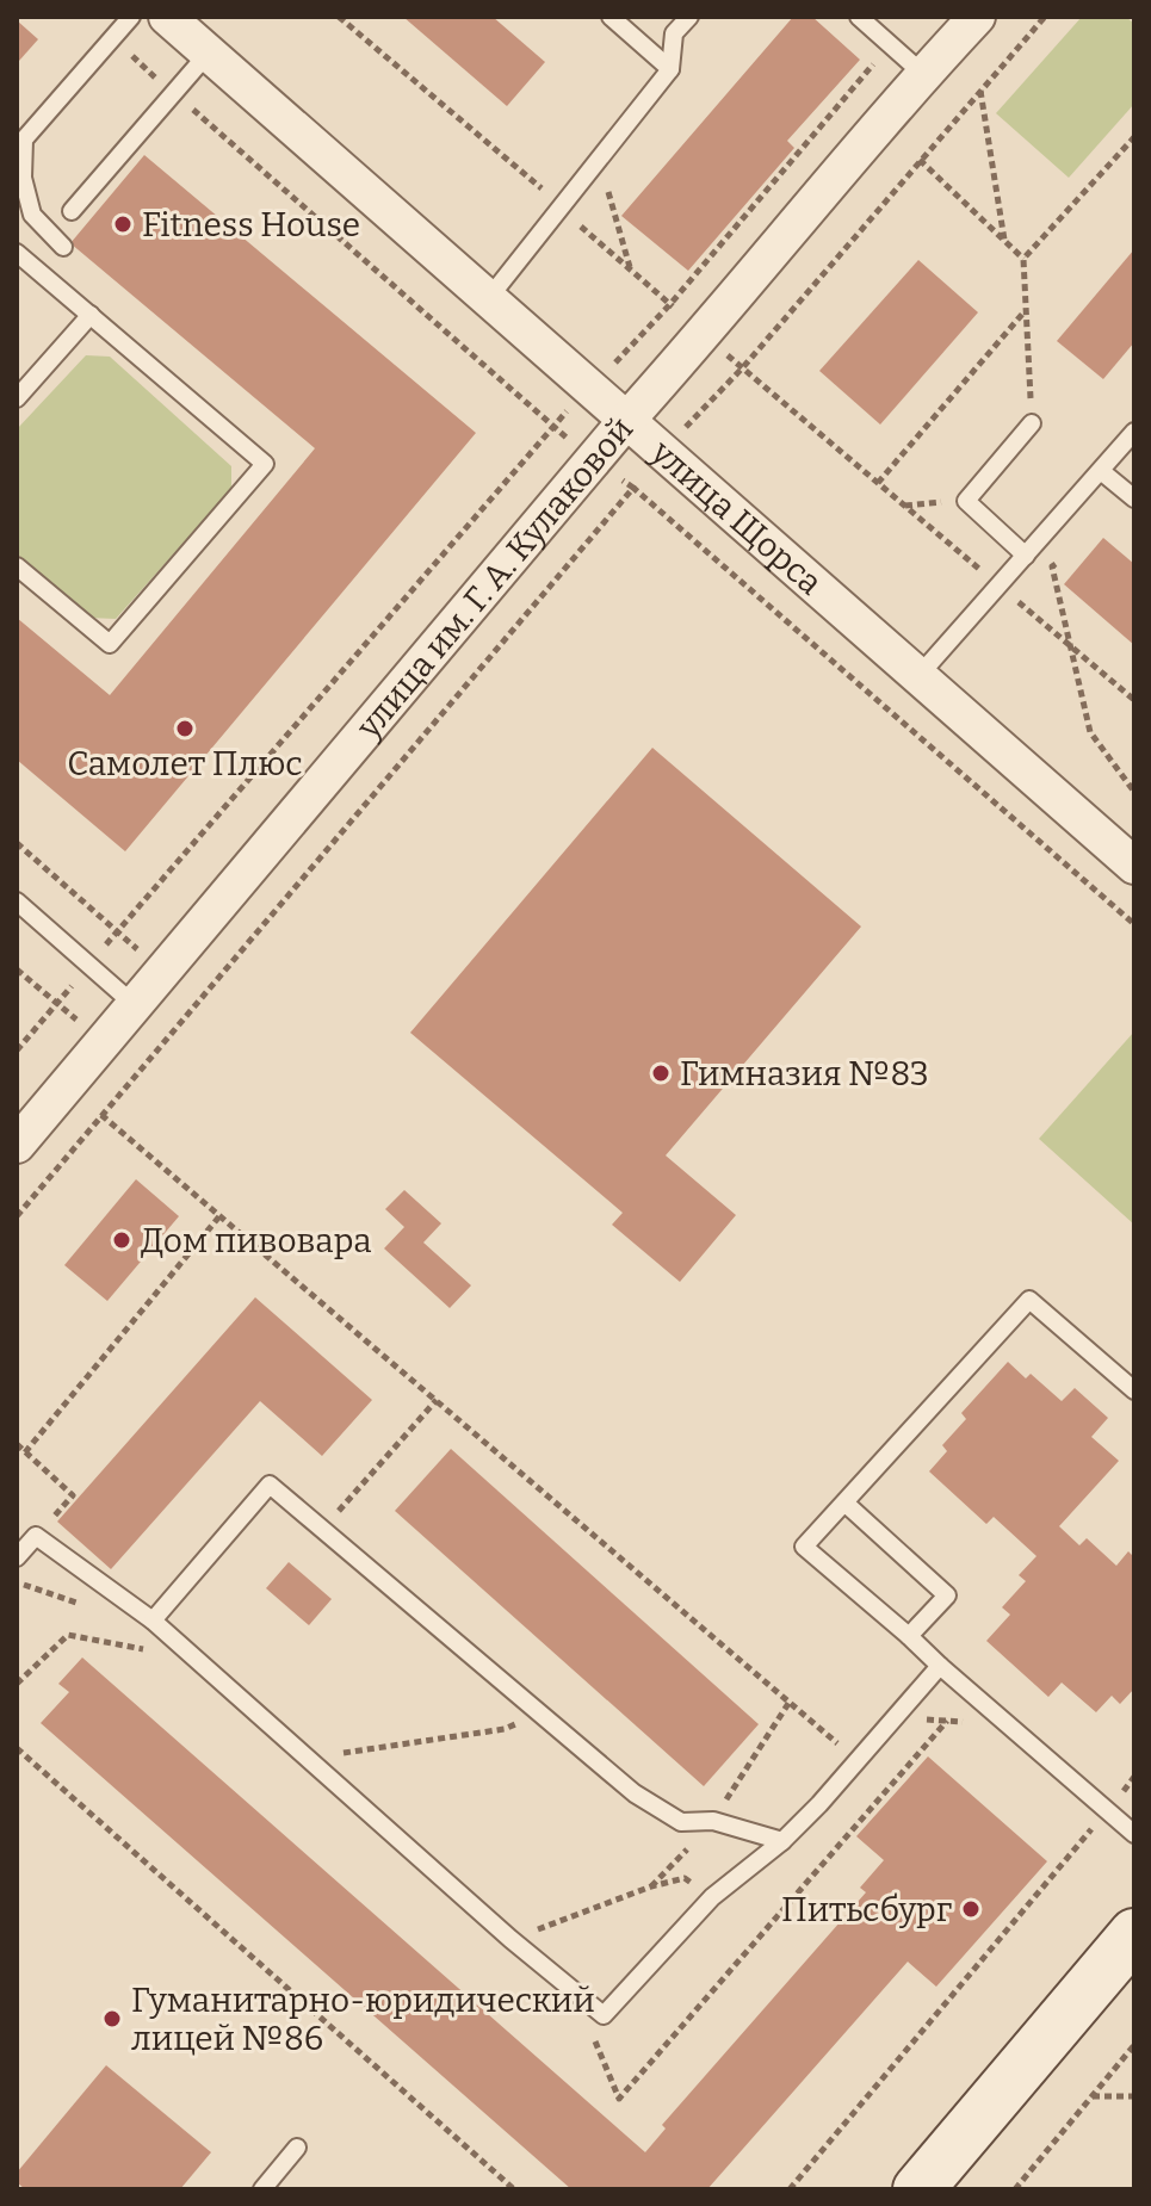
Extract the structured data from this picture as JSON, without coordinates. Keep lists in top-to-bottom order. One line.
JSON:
{"streets":{"street":["улица Щорса","улица им. Г. А. Кулаковой"]},"crossings":[["улица Щорса","улица им. Г. А. Кулаковой"]],"places":["Fitness House","Самолет Плюс","Гимназия №83","Дом пивовара","Питьсбург","Гуманитарно-юридический лицей №86"]}
